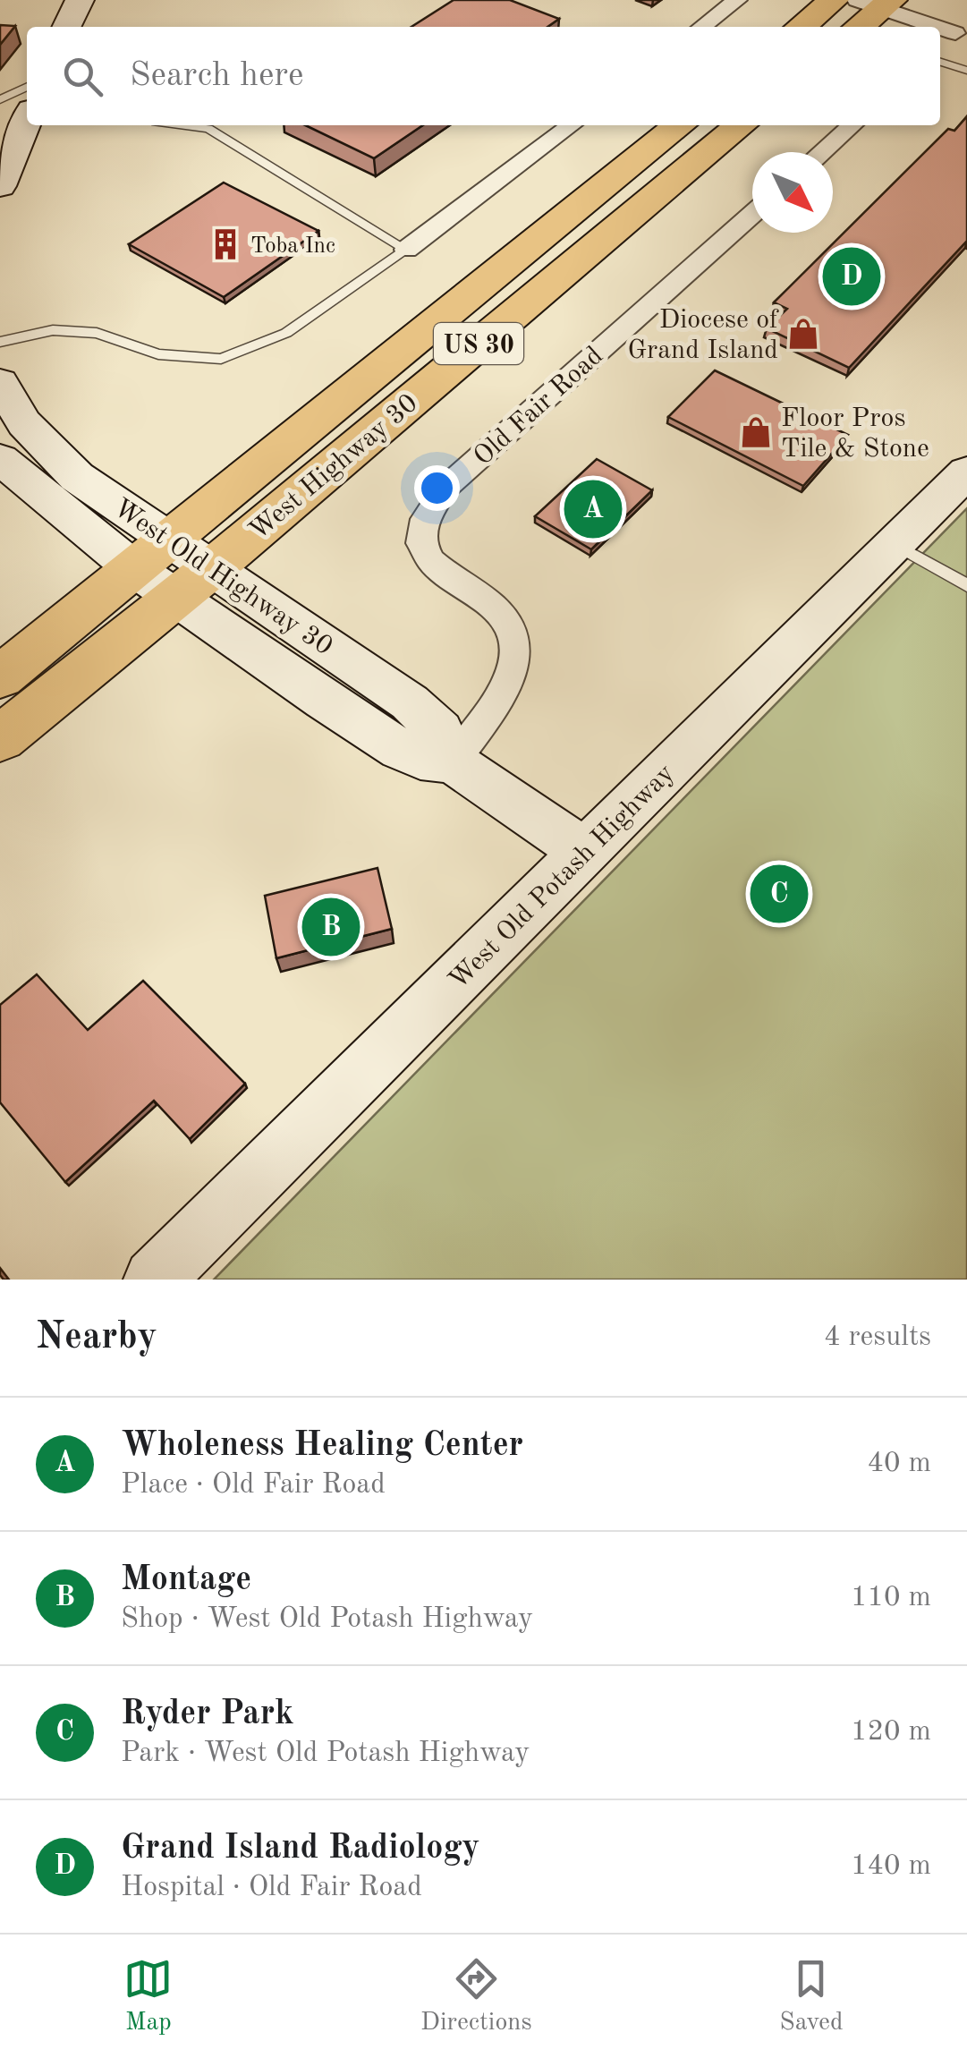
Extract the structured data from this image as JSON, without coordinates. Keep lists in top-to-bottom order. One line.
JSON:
{"streets":{"highway":["US 30","West Highway 30"],"street":["Old Fair Road","West Old Highway 30","West Old Potash Highway"]},"crossings":[["Old Fair Road","West Old Highway 30"],["West Highway 30","West Old Highway 30"],["West Old Highway 30","West Old Potash Highway"]],"places":{"building":["Toba Inc"],"shop":["Diocese of Grand Island","Floor Pros Tile & Stone"]},"north":"bottom right","page":{"search":"Search here","pins":["D","A","C","B"],"heading":["Nearby","4 results"],"list":[{"mark":"A","name":"Wholeness Healing Center","note":"Place · Old Fair Road","value":"40 m"},{"mark":"B","name":"Montage","note":"Shop · West Old Potash Highway","value":"110 m"},{"mark":"C","name":"Ryder Park","note":"Park · West Old Potash Highway","value":"120 m"},{"mark":"D","name":"Grand Island Radiology","note":"Hospital · Old Fair Road","value":"140 m"}],"nav":["Map","Directions","Saved"]}}
